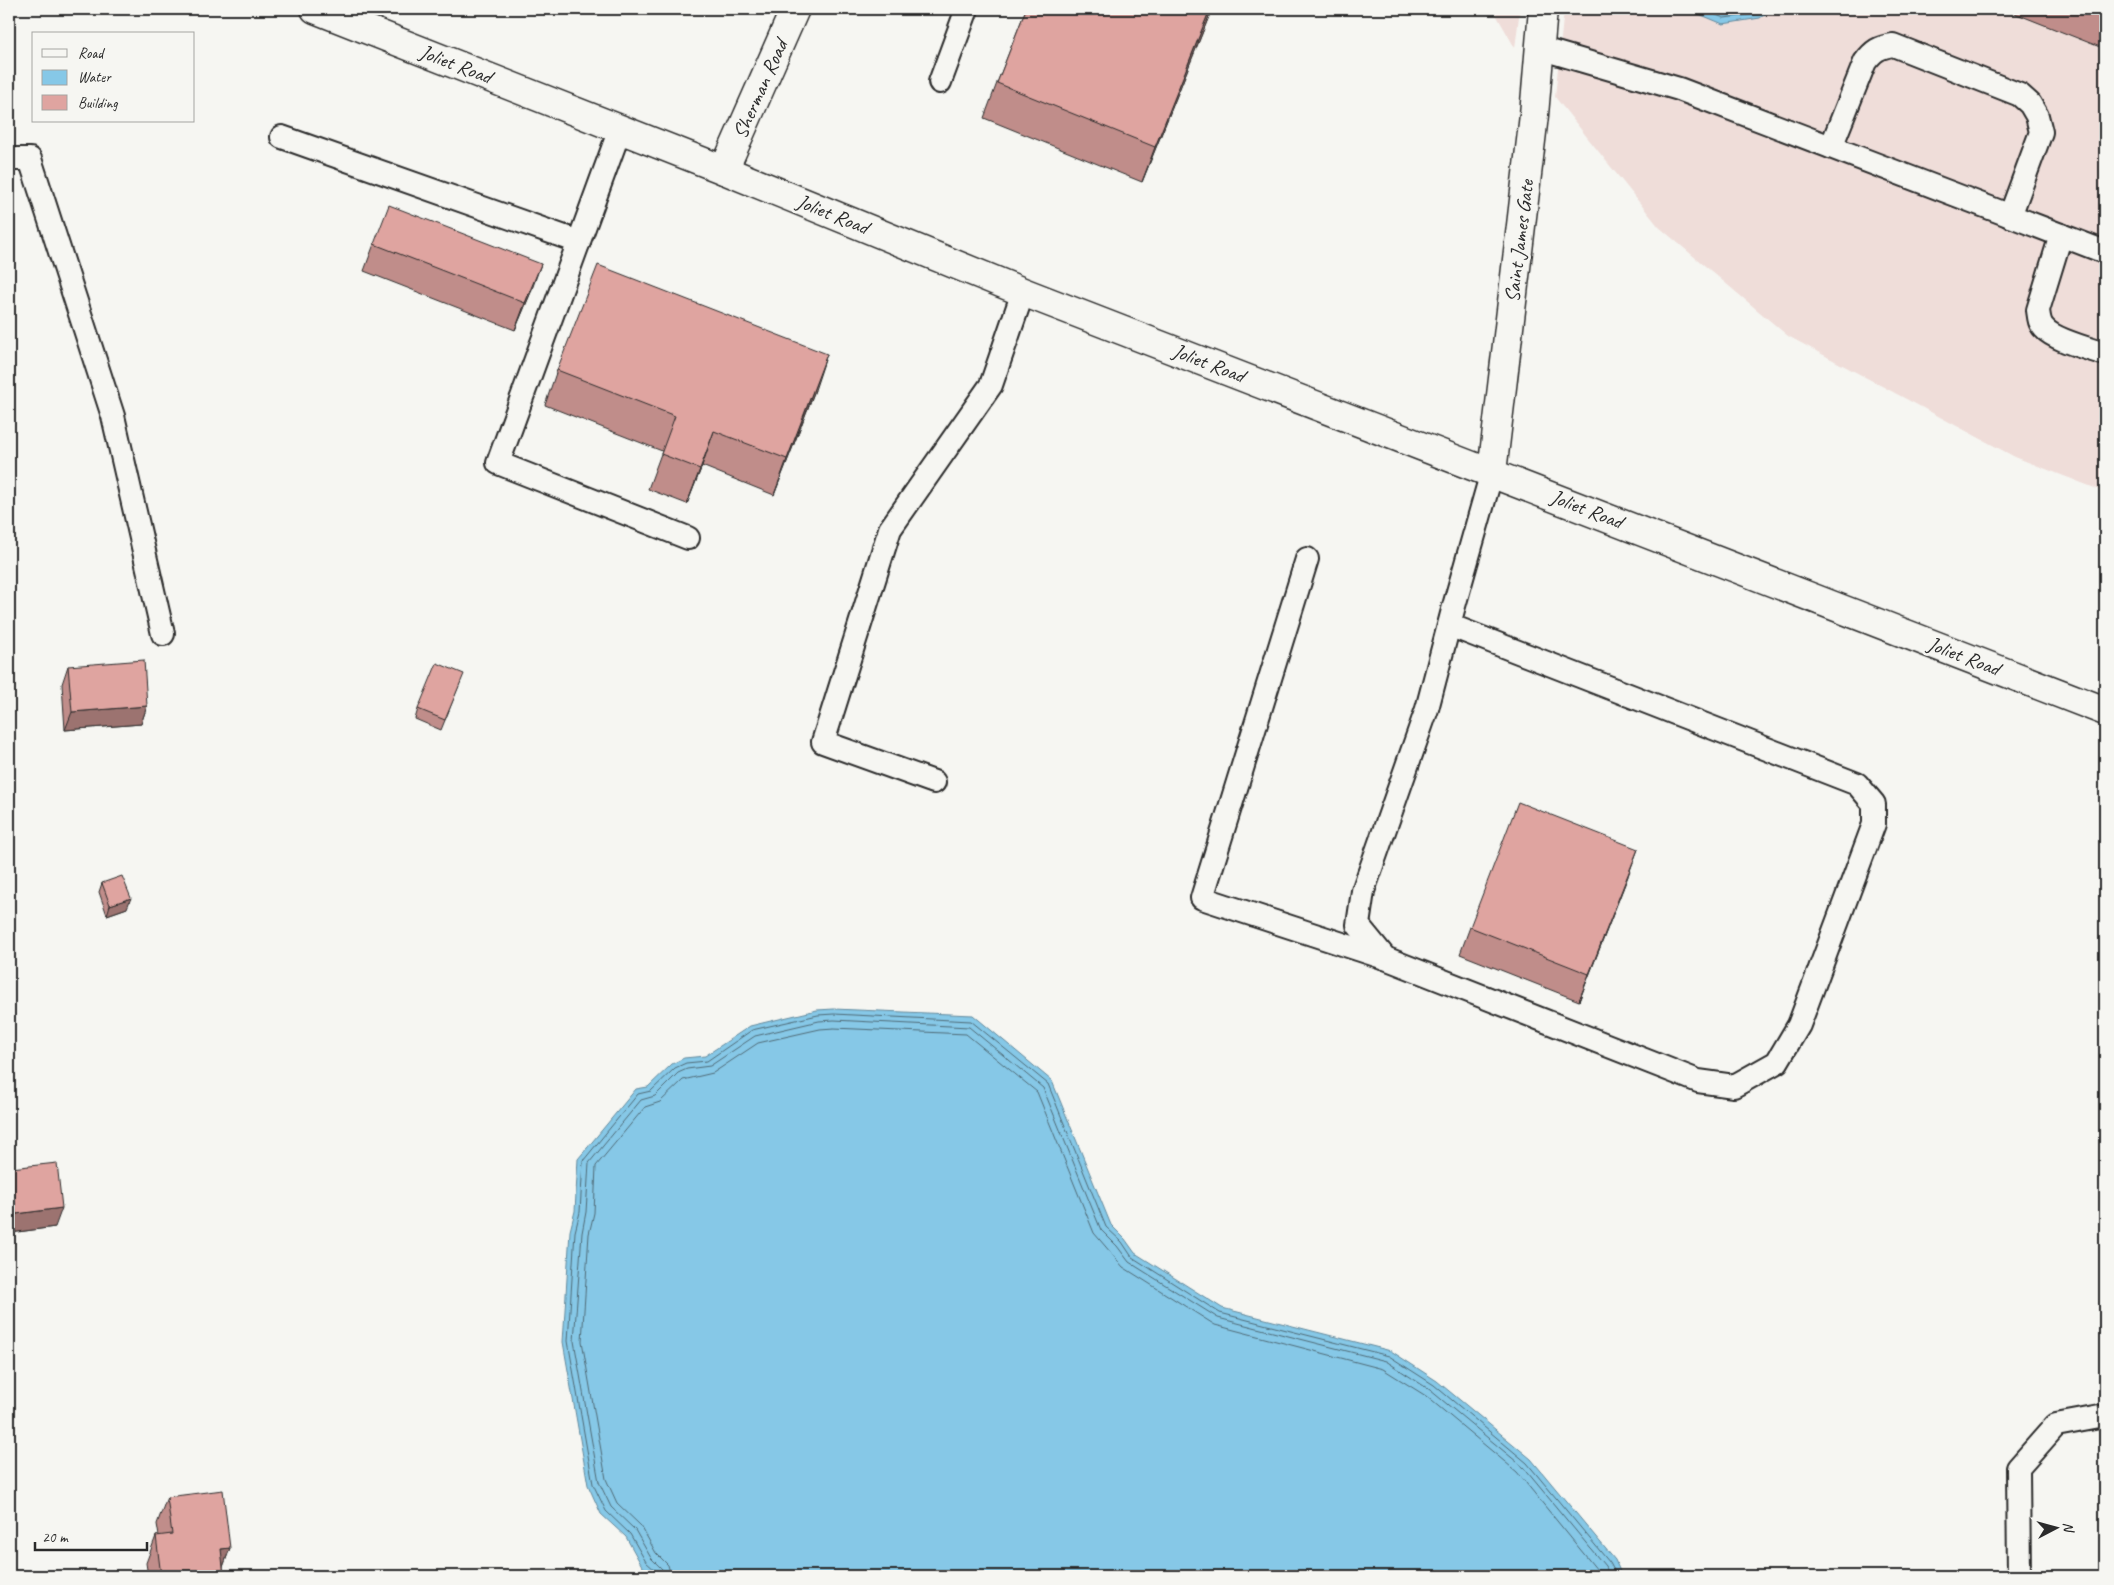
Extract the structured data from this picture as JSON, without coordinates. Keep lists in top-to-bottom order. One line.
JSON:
{"streets":{"main road":["Joliet Road","Sherman Road","Saint James Gate"]},"crossings":[["Joliet Road","Sherman Road"],["Joliet Road","Saint James Gate"]],"legend":["Road","Water","Building"],"scale_bar":"20 m","north":"right"}
